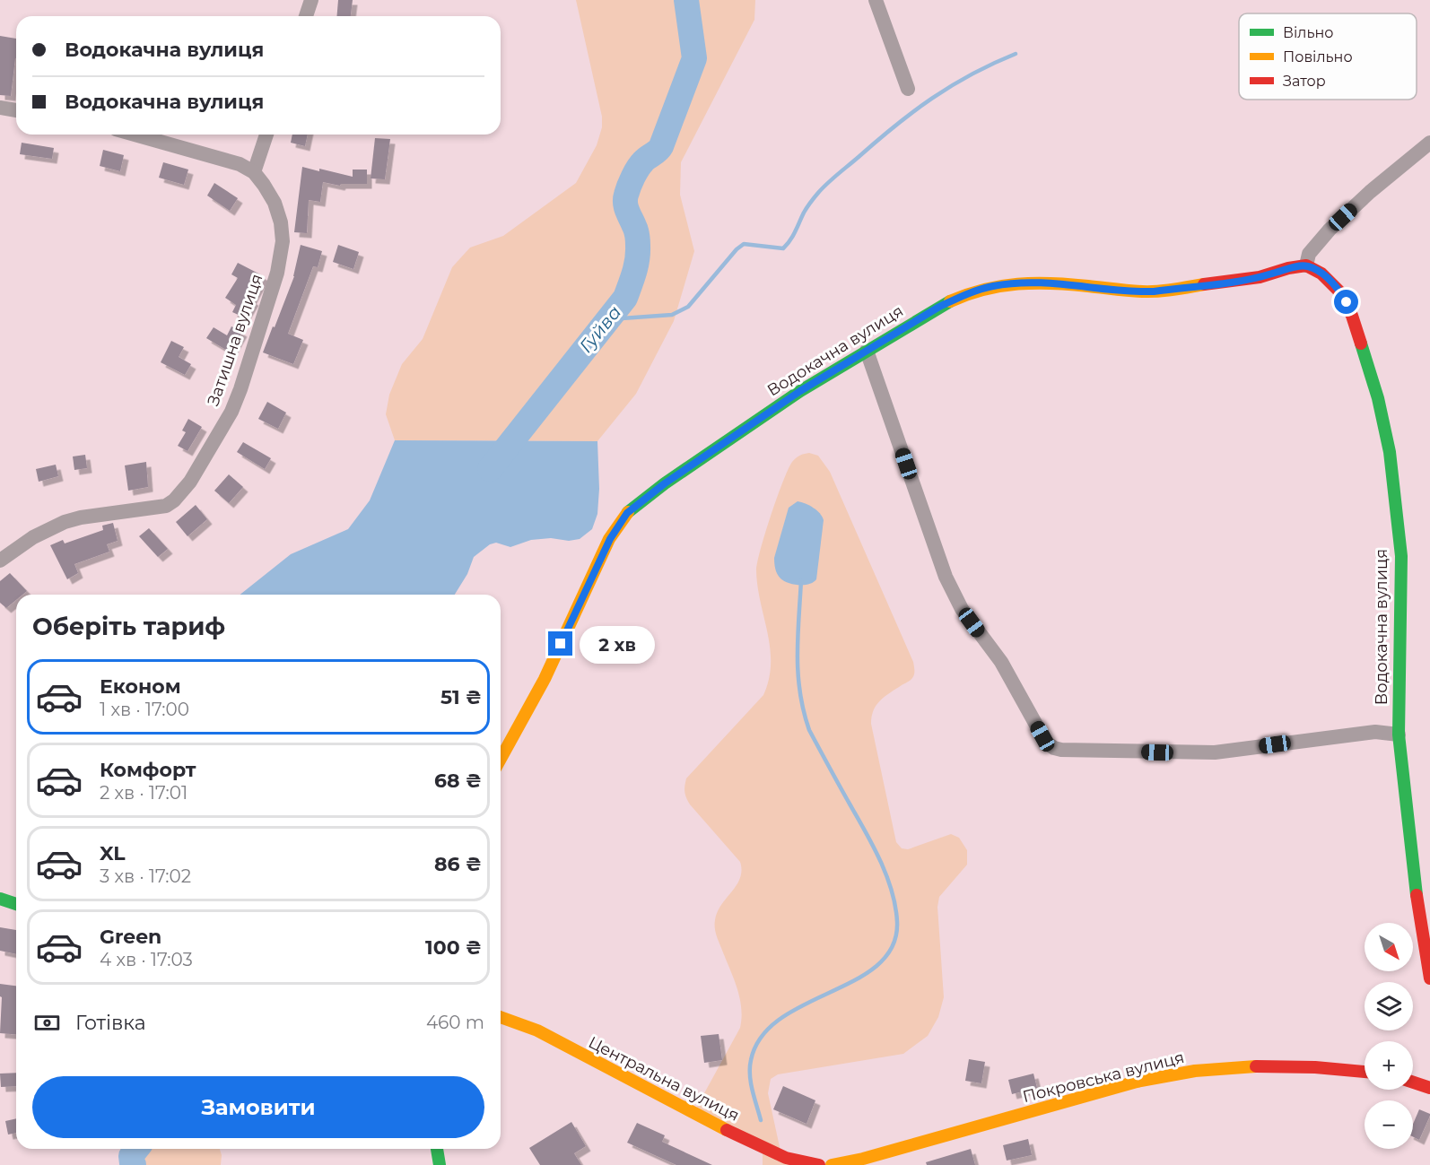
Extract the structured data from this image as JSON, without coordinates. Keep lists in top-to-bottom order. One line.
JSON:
{"streets":{"street":["Затишна вулиця","Водокачна вулиця","Покровська вулиця","Центральна вулиця"]},"water":["Гуйва"],"legend":["Вільно","Повільно","Затор"],"north":"bottom right","page":{"banner":["Водокачна вулиця","Водокачна вулиця"],"heading":"Оберіть тариф","bubble":"2 хв","list":[{"name":"Економ","note":"1 хв · 17:00","value":"51 ₴"},{"name":"Комфорт","note":"2 хв · 17:01","value":"68 ₴"},{"name":"XL","note":"3 хв · 17:02","value":"86 ₴"},{"name":"Green","note":"4 хв · 17:03","value":"100 ₴"}],"map_buttons":["+","−"],"pay":["Готівка","460 m"],"buttons":"Замовити"}}
